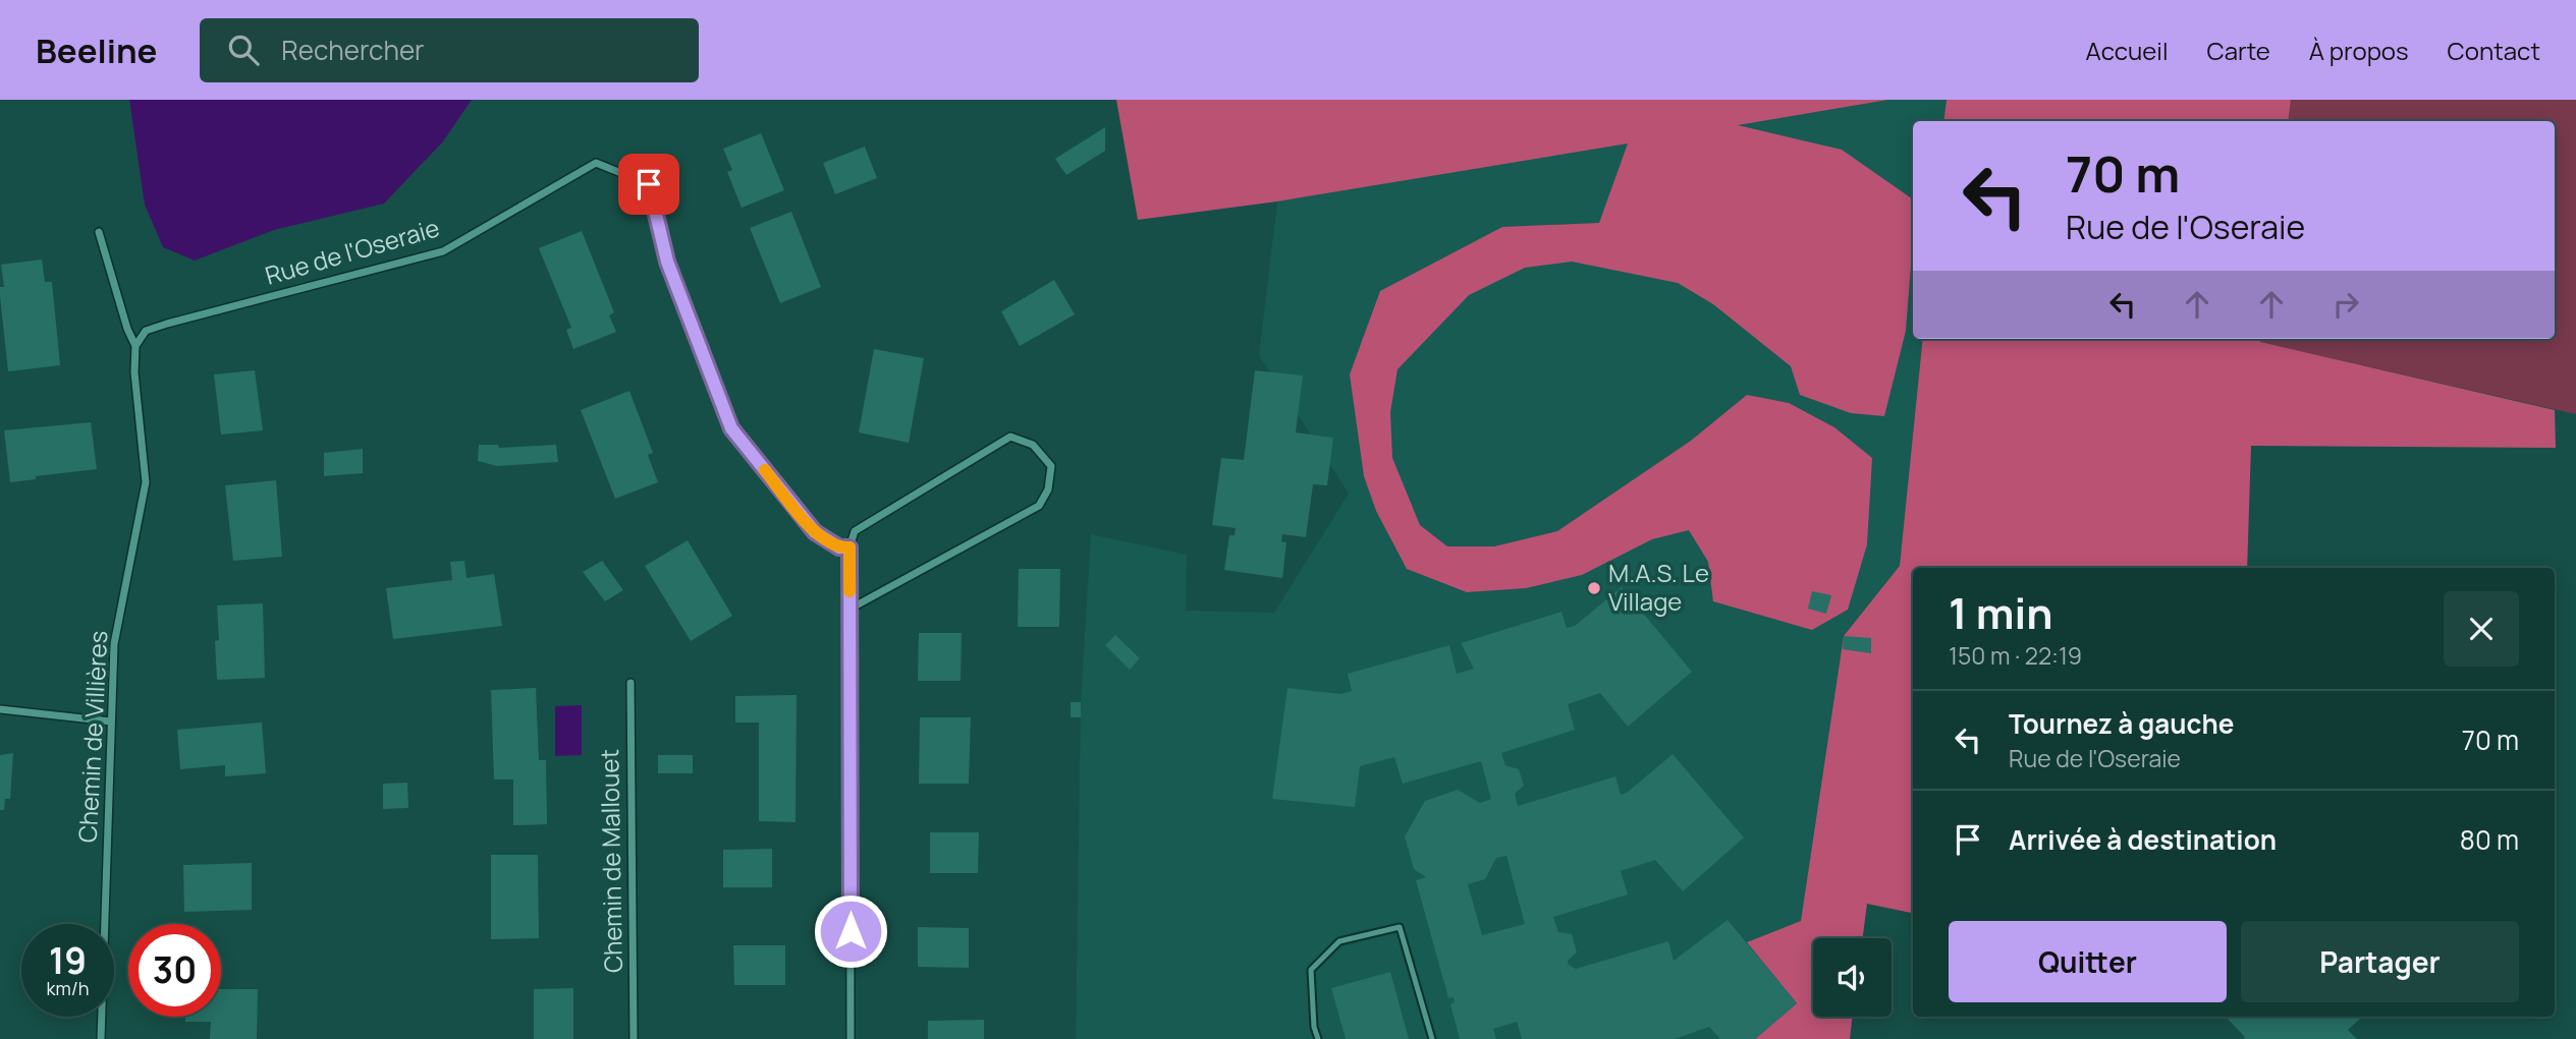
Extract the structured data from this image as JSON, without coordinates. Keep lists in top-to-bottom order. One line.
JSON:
{"streets":{"street":["Rue de l'Oseraie","Chemin de Villières","Chemin de Mallouet"]},"crossings":[["Rue de l'Oseraie","Chemin de Villières"]],"places":["M.A.S. Le Village"],"page":{"header":"Beeline","search":"Rechercher","nav":["Accueil","Carte","À propos","Contact"],"turn":["70 m","Rue de l'Oseraie"],"heading":["1 min","150 m · 22:19"],"list":[{"name":"Tournez à gauche","note":"Rue de l'Oseraie","value":"70 m"},{"name":"Arrivée à destination","value":"80 m"}],"buttons":["Quitter","Partager"],"speed":"19 km/h","limit":"30"}}
